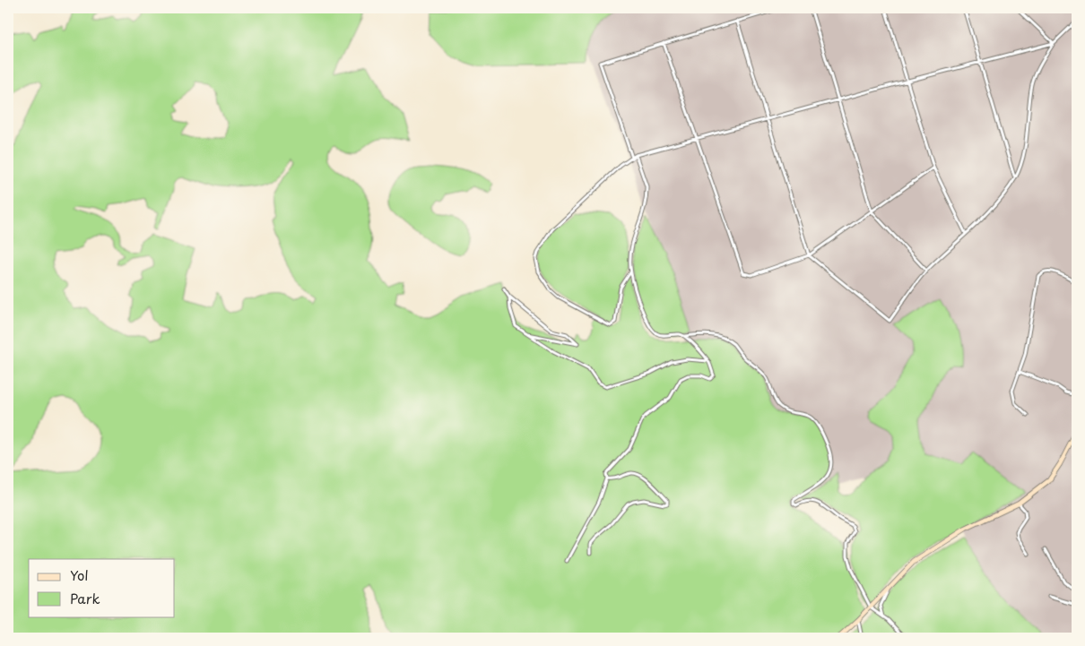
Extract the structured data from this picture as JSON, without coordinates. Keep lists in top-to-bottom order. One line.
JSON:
{"legend":["Yol","Park"]}
